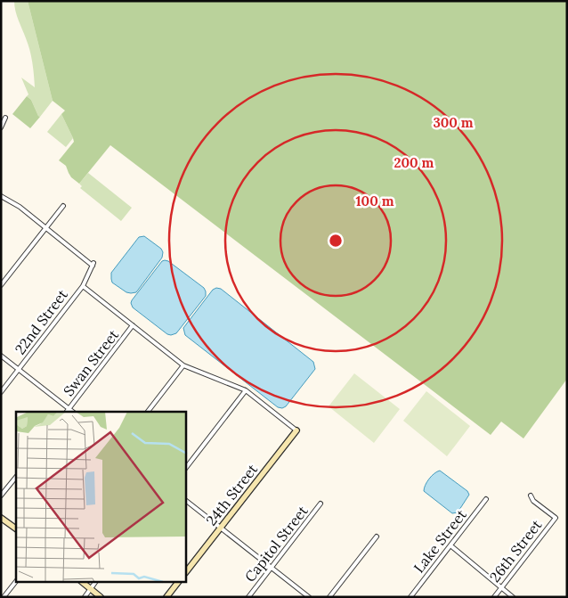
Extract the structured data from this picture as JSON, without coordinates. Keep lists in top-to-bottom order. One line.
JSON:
{"streets":{"street":["22nd Street","Swan Street","24th Street","Lake Street","Capitol Street","26th Street"]},"rings":["300 m","200 m","100 m"]}
